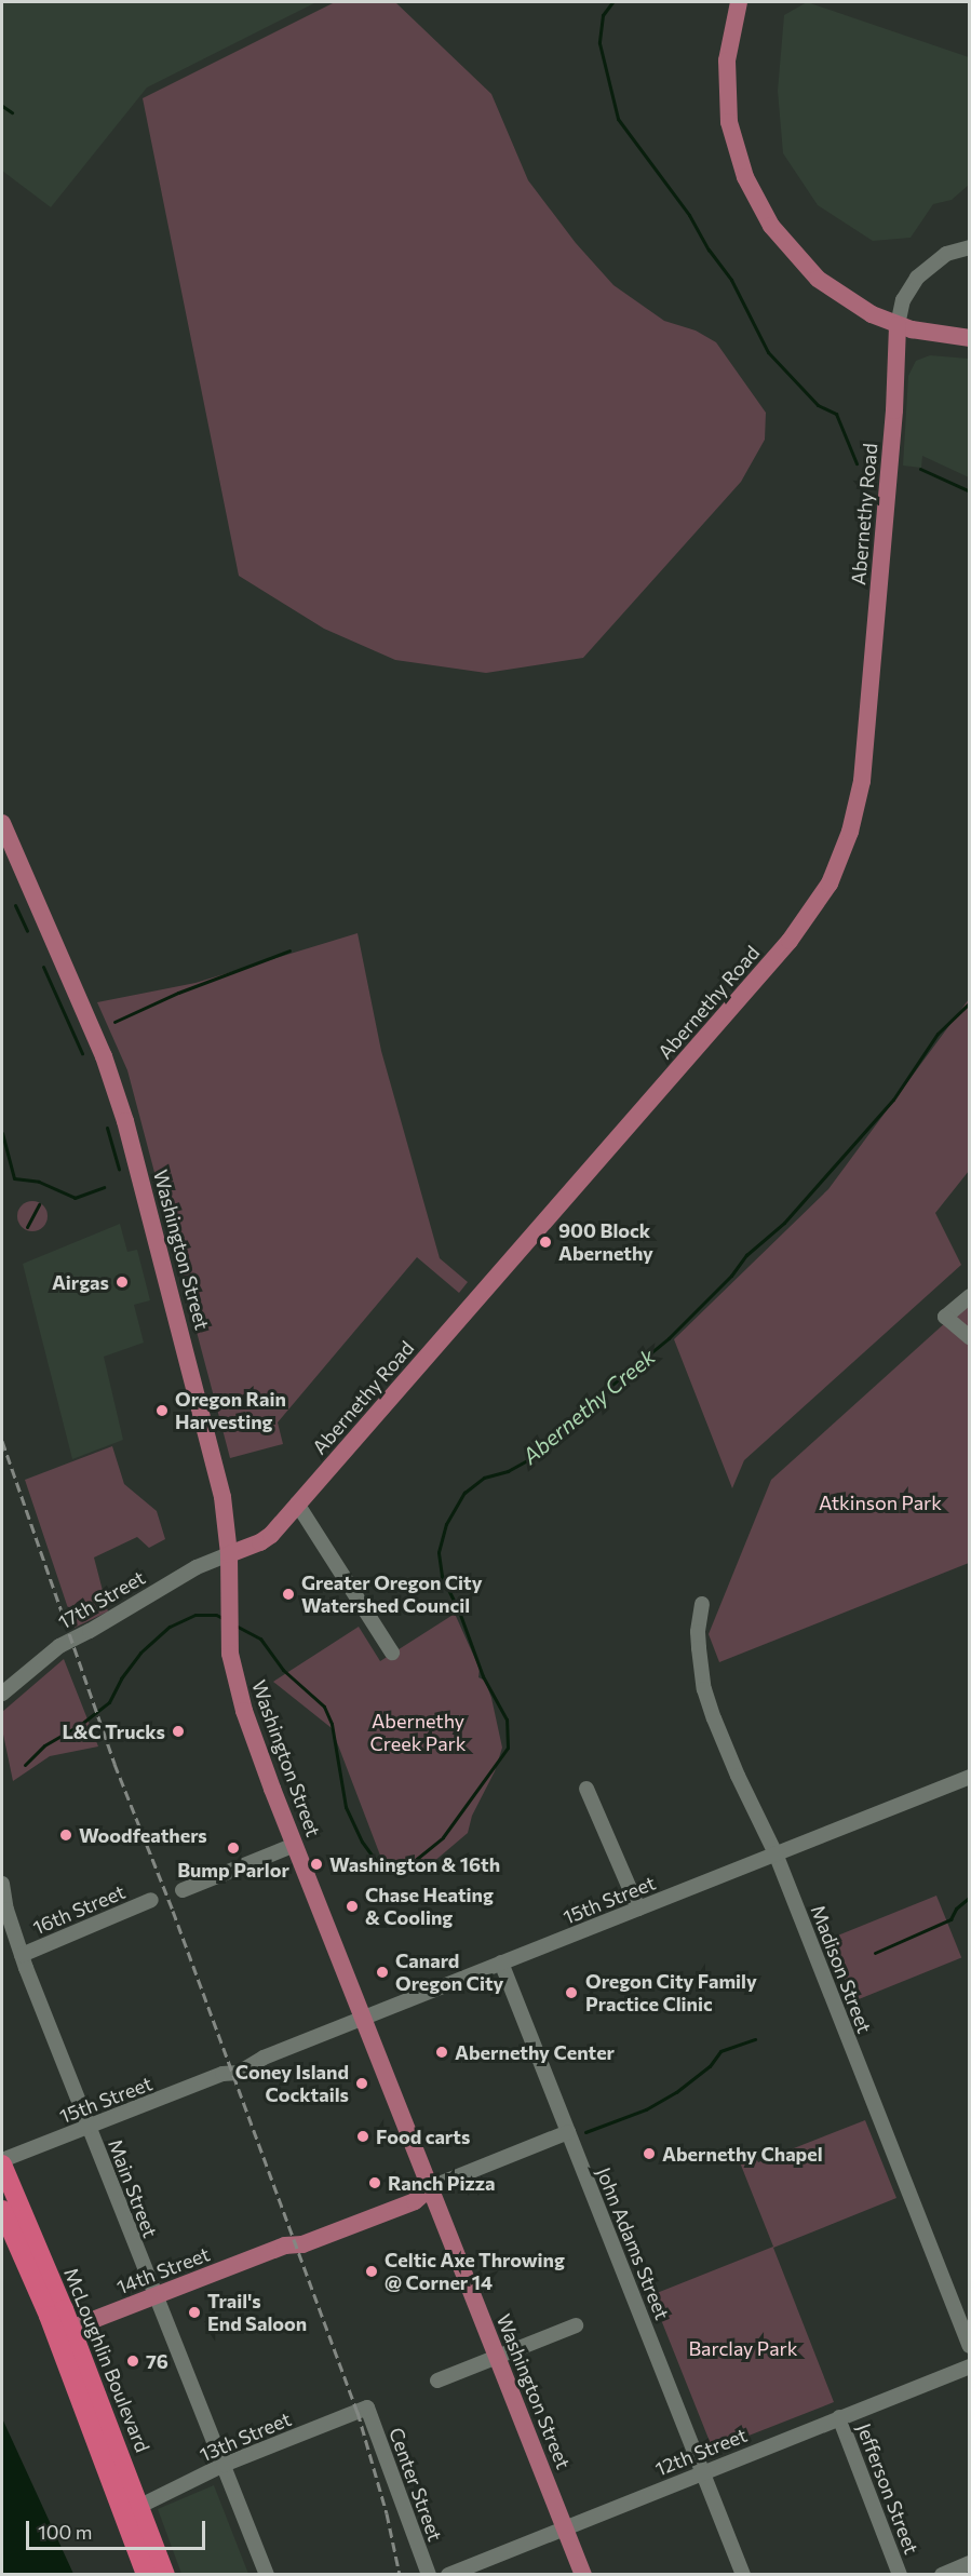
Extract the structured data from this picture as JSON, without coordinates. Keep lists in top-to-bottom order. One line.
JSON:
{"streets":{"highway":["McLoughlin Boulevard"],"main road":["Abernethy Road","Washington Street","14th Street"],"street":["17th Street","15th Street","16th Street","Madison Street","Main Street","John Adams Street","13th Street","12th Street","Center Street","Jefferson Street"]},"crossings":[["Abernethy Road","Washington Street"],["Abernethy Road","17th Street"],["Washington Street","17th Street"],["Washington Street","15th Street"],["Washington Street","14th Street"],["Washington Street","12th Street"],["15th Street","Madison Street"],["15th Street","Main Street"],["15th Street","John Adams Street"],["15th Street","McLoughlin Boulevard"],["16th Street","Main Street"],["Main Street","14th Street"],["Main Street","13th Street"],["John Adams Street","14th Street"],["John Adams Street","12th Street"],["14th Street","McLoughlin Boulevard"],["McLoughlin Boulevard","13th Street"],["13th Street","Center Street"],["12th Street","Jefferson Street"]],"water":["Abernethy Creek"],"parks":["Atkinson Park","Abernethy Creek Park","Barclay Park"],"places":["900 Block Abernethy","Airgas","Oregon Rain Harvesting","Greater Oregon City Watershed Council","L&C Trucks","Woodfeathers","Bump Parlor","Washington & 16th","Chase Heating & Cooling","Canard Oregon City","Oregon City Family Practice Clinic","Abernethy Center","Coney Island Cocktails","Food carts","Abernethy Chapel","Ranch Pizza","Celtic Axe Throwing @ Corner 14","Trail's End Saloon","76"],"scale_bar":"100 m"}
